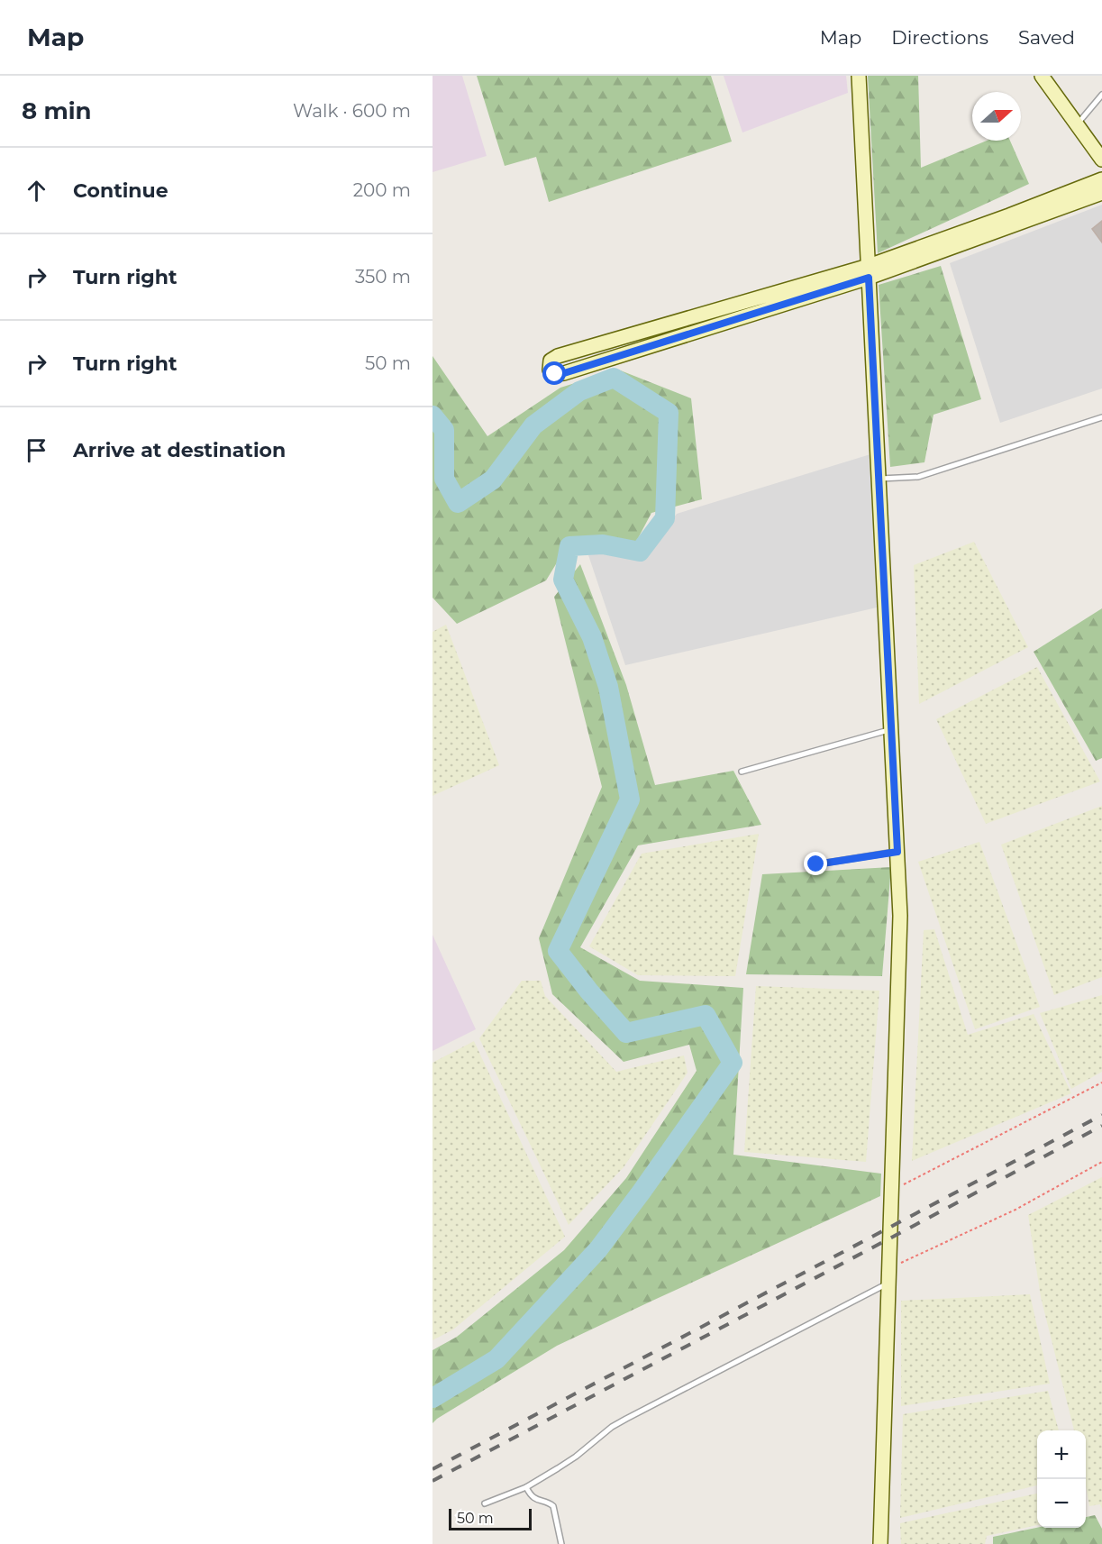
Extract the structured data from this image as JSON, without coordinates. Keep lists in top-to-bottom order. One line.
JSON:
{"scale_bar":"50 m","north":"right","page":{"header":"Map","nav":["Map","Directions","Saved"],"heading":["8 min","Walk · 600 m"],"list":[["Continue","200 m"],["Turn right","350 m"],["Turn right","50 m"],"Arrive at destination"],"map_buttons":["+","−"],"scale":"50 m"}}
